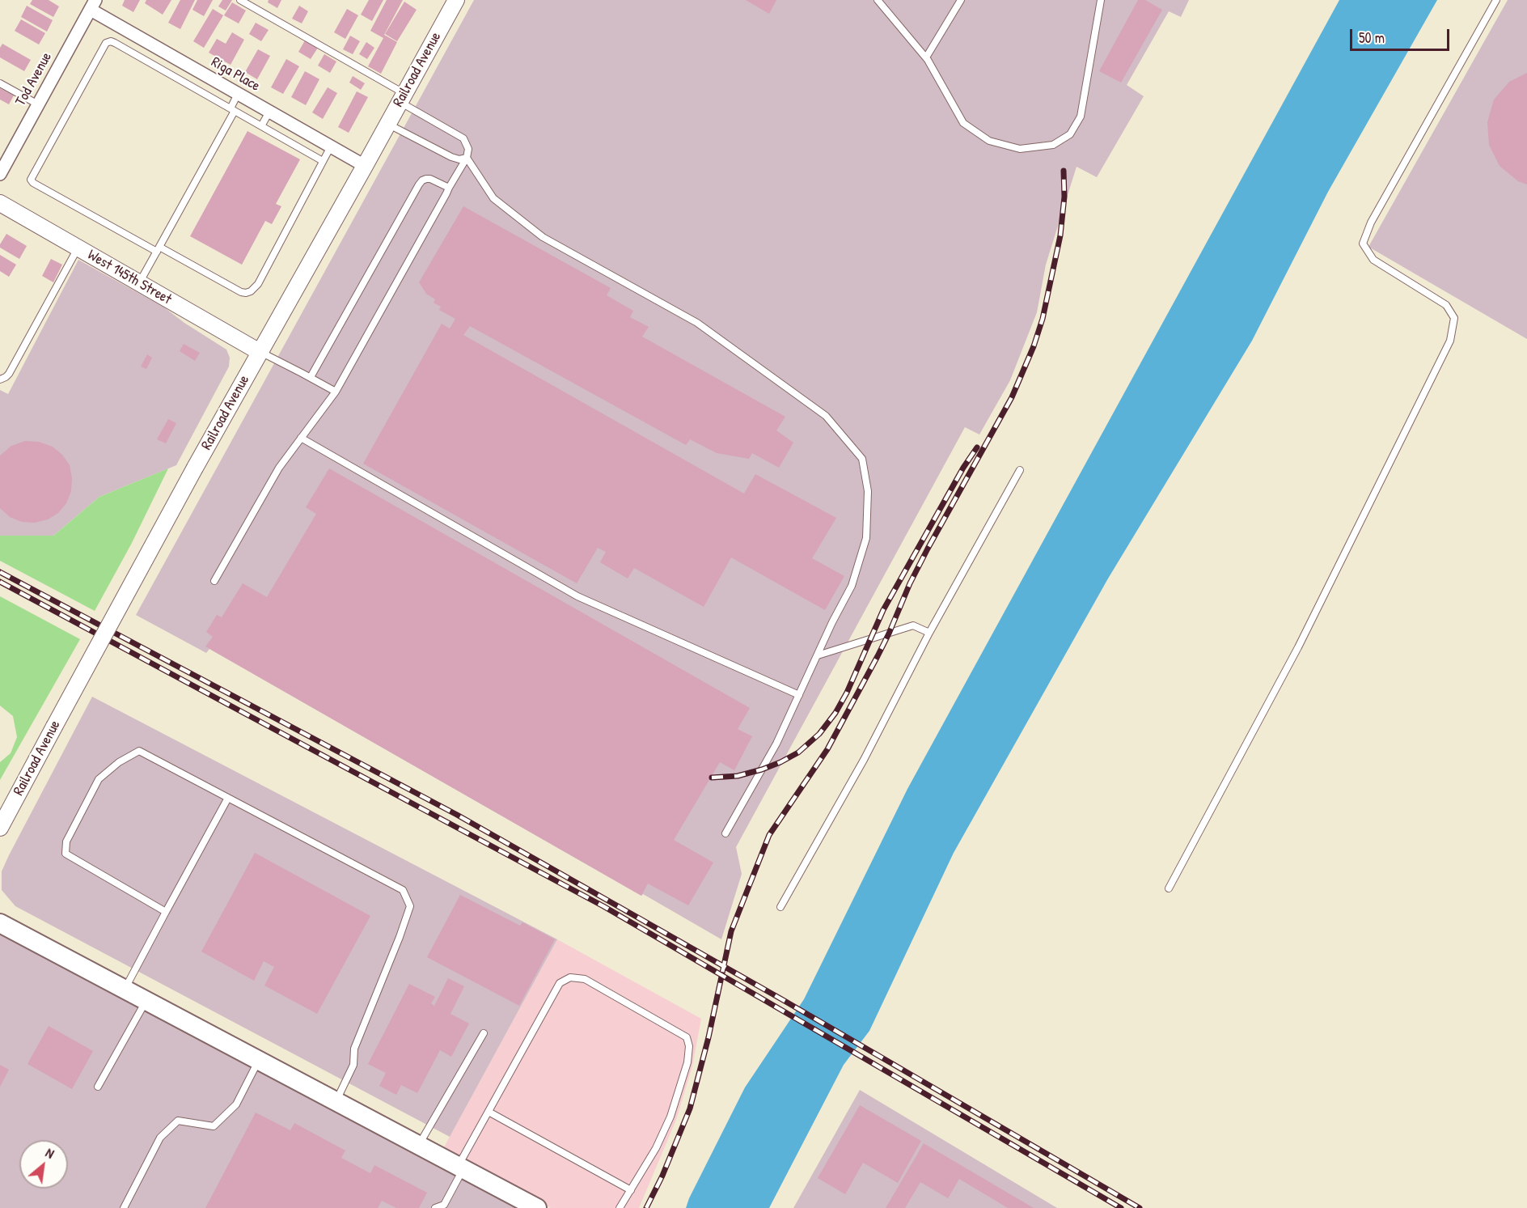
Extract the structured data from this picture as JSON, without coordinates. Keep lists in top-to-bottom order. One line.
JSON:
{"streets":{"street":["Railroad Avenue","Riga Place","Tod Avenue","West 145th Street"]},"crossings":[["Railroad Avenue","Riga Place"],["Railroad Avenue","West 145th Street"],["Riga Place","Tod Avenue"]],"scale_bar":"50 m","north":"top right"}
